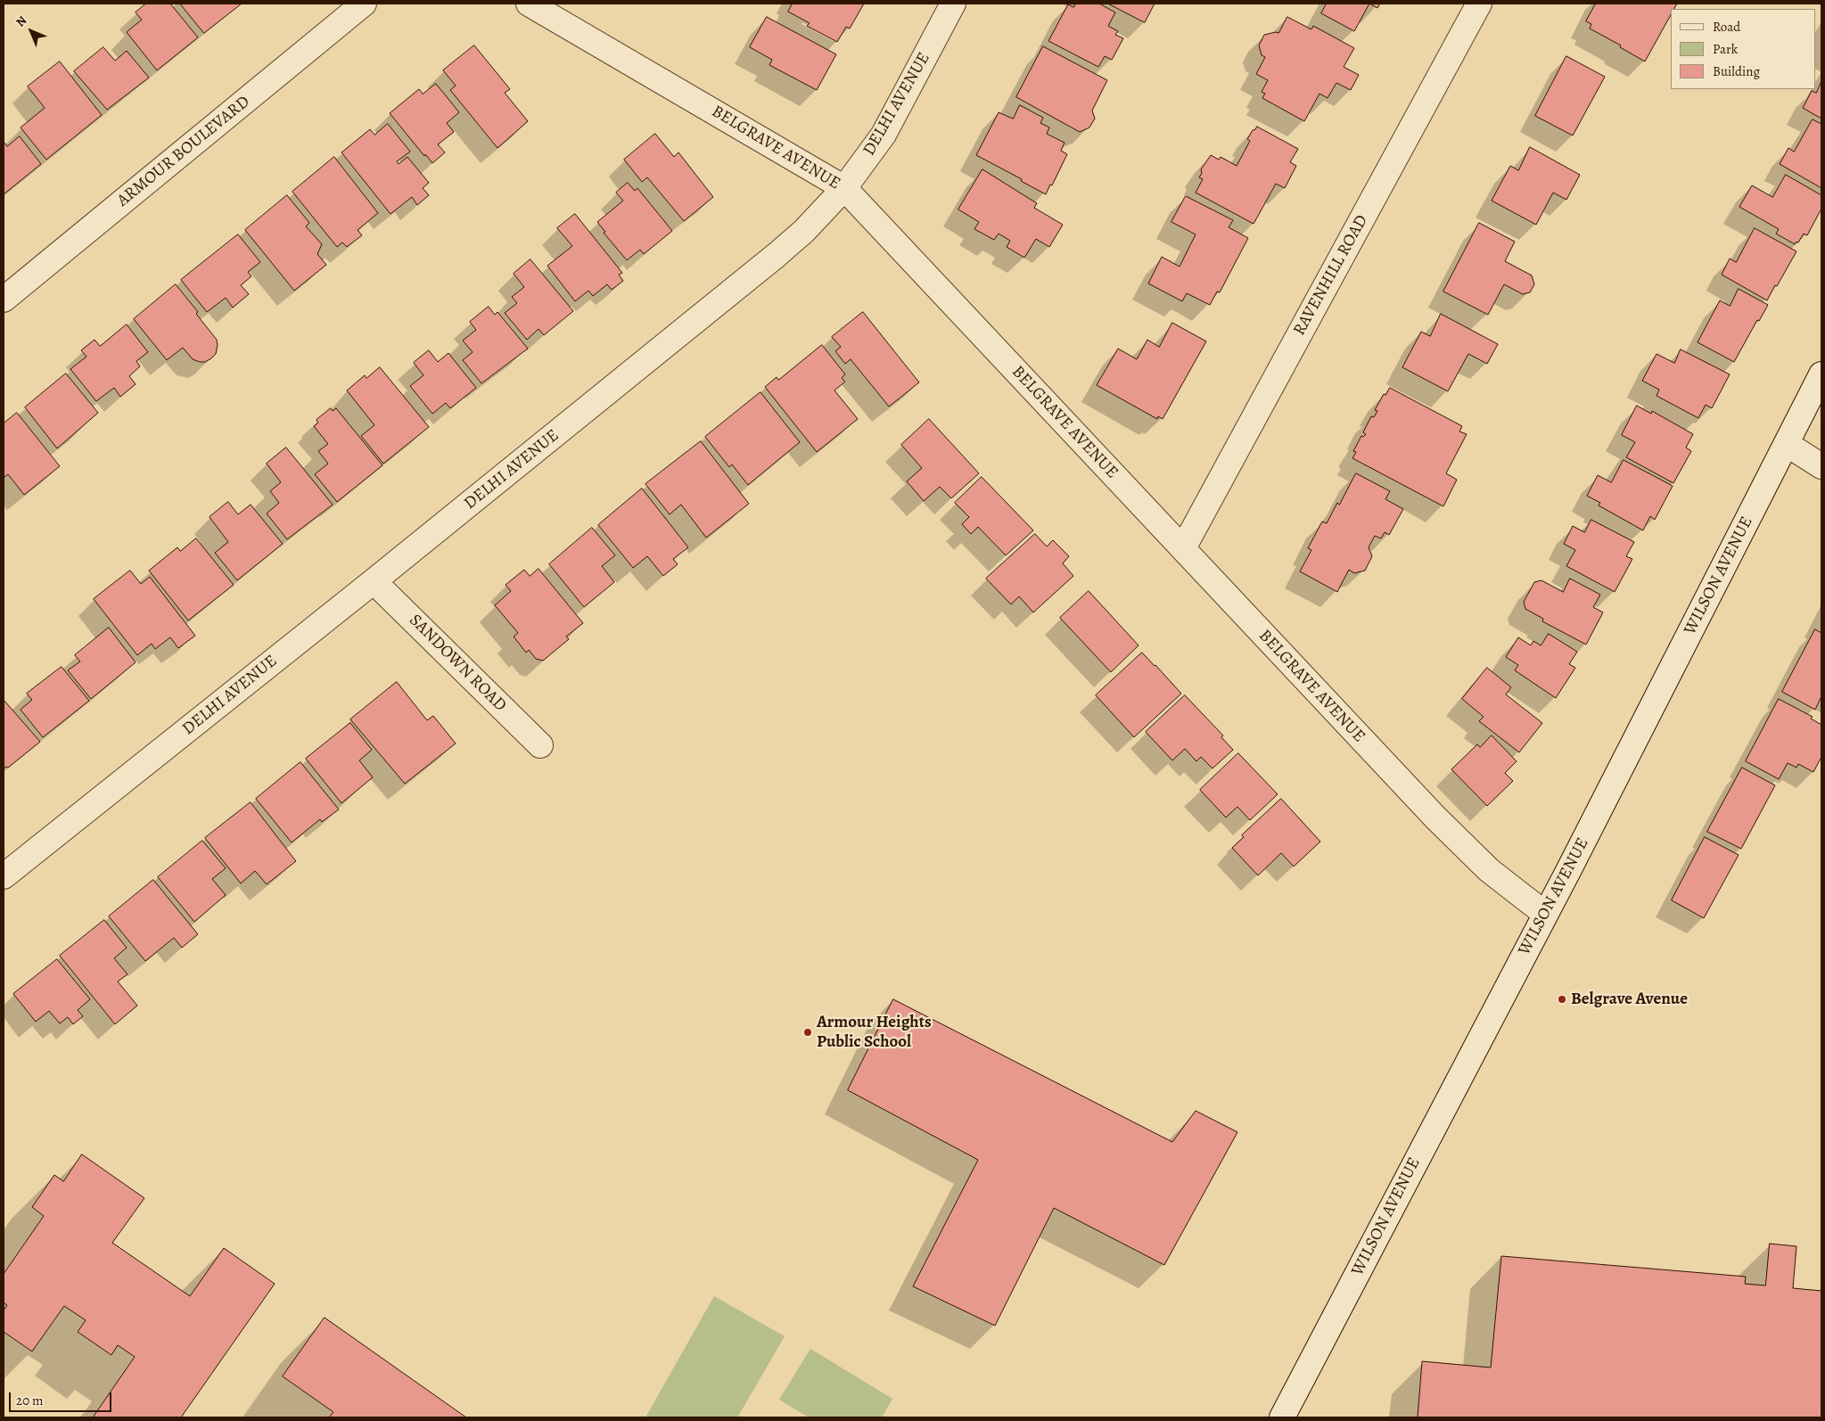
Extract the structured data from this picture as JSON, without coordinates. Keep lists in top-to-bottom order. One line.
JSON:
{"streets":{"street":["DELHI AVENUE","BELGRAVE AVENUE","ARMOUR BOULEVARD","RAVENHILL ROAD","WILSON AVENUE","SANDOWN ROAD"]},"crossings":[["DELHI AVENUE","BELGRAVE AVENUE"],["DELHI AVENUE","SANDOWN ROAD"],["BELGRAVE AVENUE","RAVENHILL ROAD"],["BELGRAVE AVENUE","WILSON AVENUE"]],"places":["Belgrave Avenue","Armour Heights Public School"],"legend":["Road","Park","Building"],"scale_bar":"20 m","north":"top left"}
